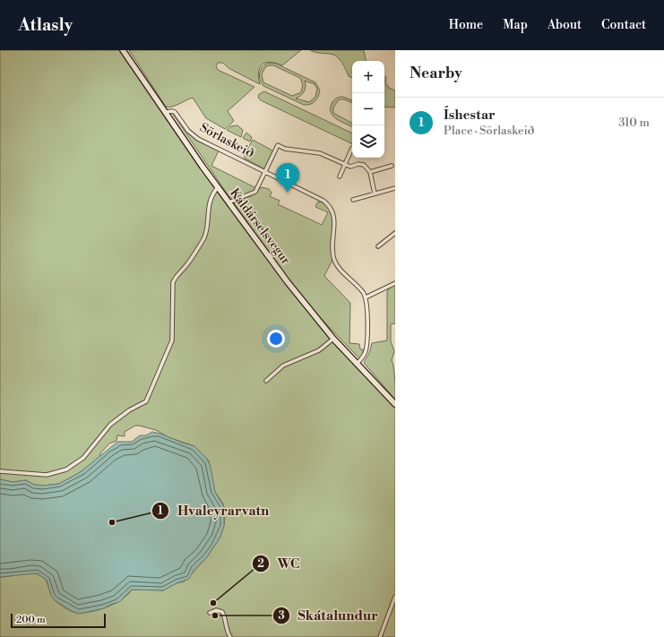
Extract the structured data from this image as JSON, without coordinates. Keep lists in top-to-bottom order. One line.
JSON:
{"streets":{"street":["Sörlaskeið","Kaldárselsvegur"]},"crossings":[["Sörlaskeið","Kaldárselsvegur"]],"places":["Hvaleyrarvatn","WC","Skátalundur"],"scale_bar":"200 m","page":{"header":"Atlasly","nav":["Home","Map","About","Contact"],"heading":"Nearby","map_buttons":["+","−"],"list":[{"mark":"1","name":"Íshestar","note":"Place · Sörlaskeið","value":"310 m"}],"pins":"1","scale":"200 m"}}
